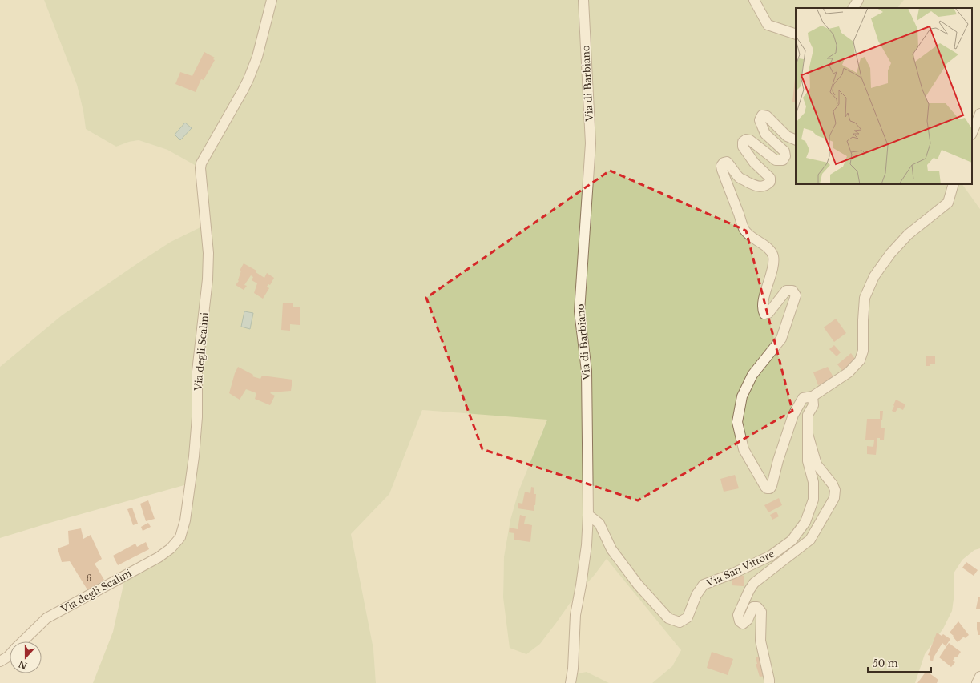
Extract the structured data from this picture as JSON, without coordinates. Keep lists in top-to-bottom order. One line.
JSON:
{"streets":{"street":["Via di Barbiano","Via degli Scalini","Via San Vittore"]},"crossings":[["Via di Barbiano","Via San Vittore"]],"house_numbers":["6"],"scale_bar":"50 m","north":"bottom"}
